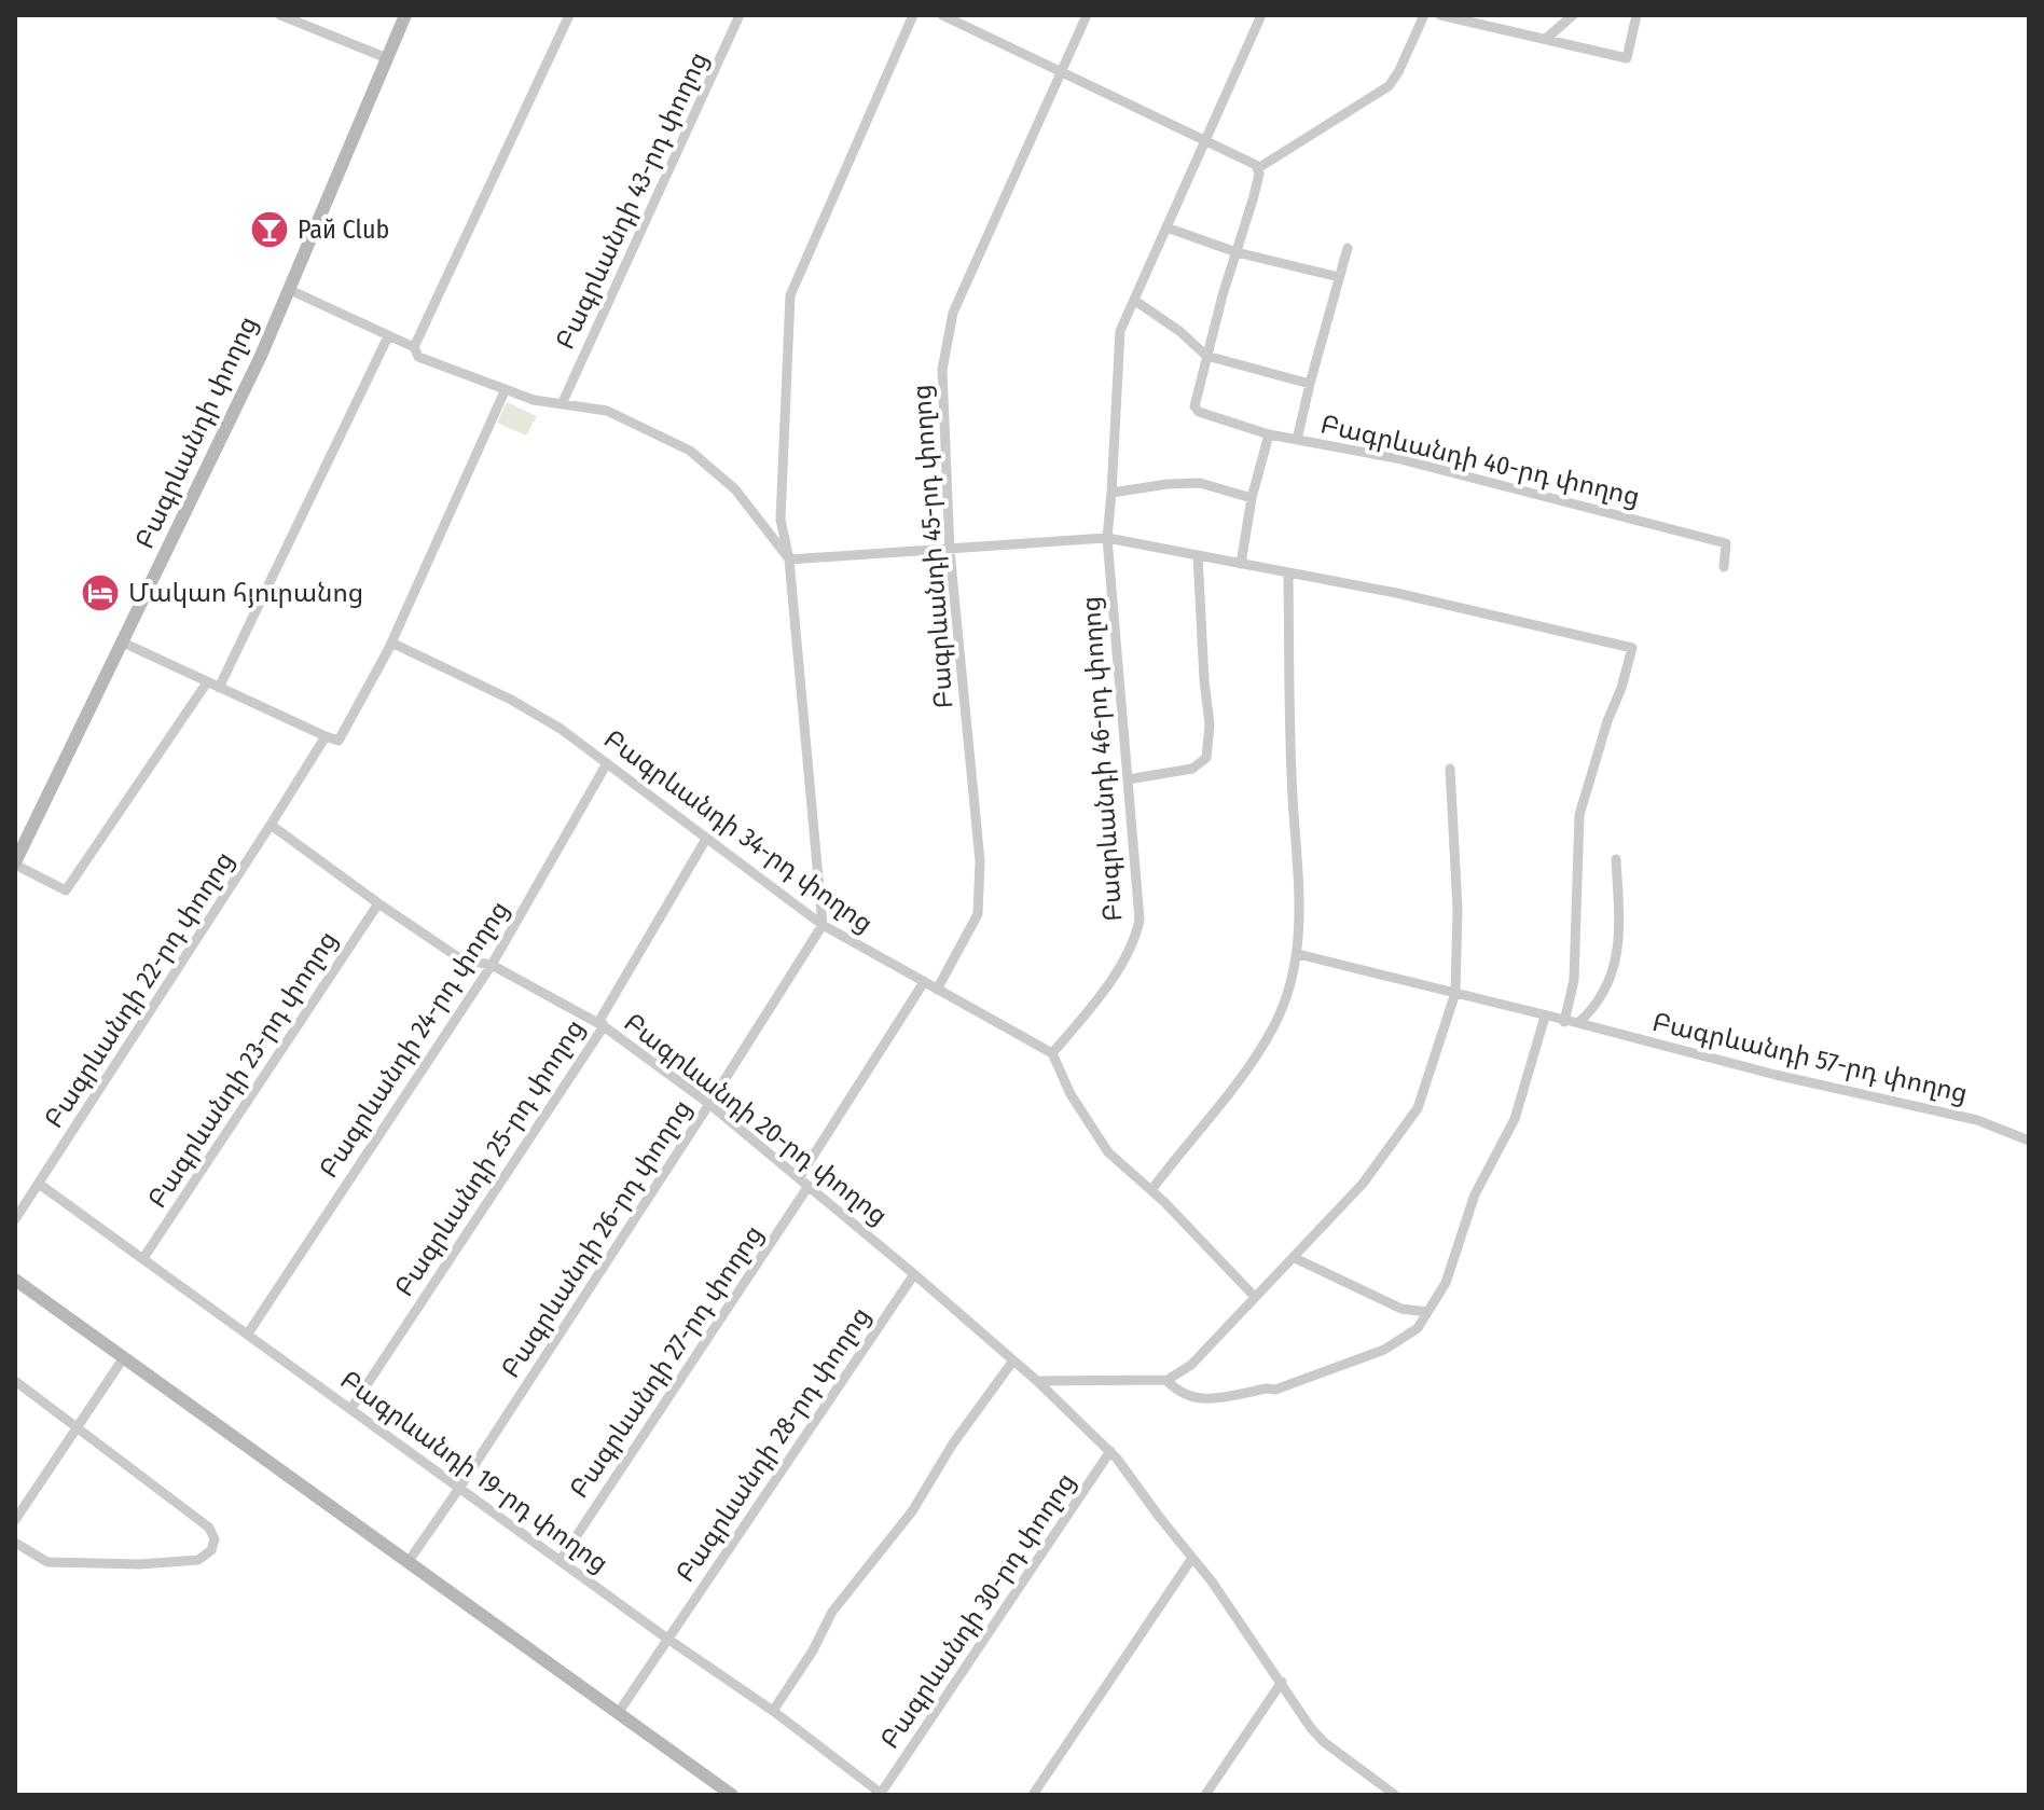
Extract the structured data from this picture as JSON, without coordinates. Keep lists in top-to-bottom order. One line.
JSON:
{"streets":{"main road":["Բագրևանդի փողոց"],"street":["Բագրևանդի 43-րդ փողոց","Բագրևանդի 40-րդ փողոց","Բագրևանդի 45-րդ փողոց","Բագրևանդի 46-րդ փողոց","Բագրևանդի 34-րդ փողոց","Բագրևանդի 22-րդ փողոց","Բագրևանդի 24-րդ փողոց","Բագրևանդի 57-րդ փողոց","Բագրևանդի 23-րդ փողոց","Բագրևանդի 20-րդ փողոց","Բագրևանդի 25-րդ փողոց","Բագրևանդի 26-րդ փողոց","Բագրևանդի 27-րդ փողոց","Բագրևանդի 28-րդ փողոց","Բագրևանդի 19-րդ փողոց","Բագրևանդի 30-րդ փողոց"]},"crossings":[["Բագրևանդի 45-րդ փողոց","Բագրևանդի 34-րդ փողոց"],["Բագրևանդի 46-րդ փողոց","Բագրևանդի 34-րդ փողոց"],["Բագրևանդի 34-րդ փողոց","Բագրևանդի 24-րդ փողոց"],["Բագրևանդի 34-րդ փողոց","Բագրևանդի 25-րդ փողոց"],["Բագրևանդի 34-րդ փողոց","Բագրևանդի 26-րդ փողոց"],["Բագրևանդի 22-րդ փողոց","Բագրևանդի 20-րդ փողոց"],["Բագրևանդի 22-րդ փողոց","Բագրևանդի 19-րդ փողոց"],["Բագրևանդի 24-րդ փողոց","Բագրևանդի 20-րդ փողոց"],["Բագրևանդի 24-րդ փողոց","Բագրևանդի 19-րդ փողոց"],["Բագրևանդի 23-րդ փողոց","Բագրևանդի 20-րդ փողոց"],["Բագրևանդի 23-րդ փողոց","Բագրևանդի 19-րդ փողոց"],["Բագրևանդի 20-րդ փողոց","Բագրևանդի 25-րդ փողոց"],["Բագրևանդի 20-րդ փողոց","Բագրևանդի 26-րդ փողոց"],["Բագրևանդի 20-րդ փողոց","Բագրևանդի 27-րդ փողոց"],["Բագրևանդի 20-րդ փողոց","Բագրևանդի 28-րդ փողոց"],["Բագրևանդի 20-րդ փողոց","Բագրևանդի 30-րդ փողոց"],["Բագրևանդի 25-րդ փողոց","Բագրևանդի 19-րդ փողոց"],["Բագրևանդի 26-րդ փողոց","Բագրևանդի 19-րդ փողոց"],["Բագրևանդի 27-րդ փողոց","Բագրևանդի 19-րդ փողոց"],["Բագրևանդի 28-րդ փողոց","Բագրևանդի 19-րդ փողոց"],["Բագրևանդի 19-րդ փողոց","Բագրևանդի 30-րդ փողոց"]],"places":{"bar":["Рай Club"],"hotel":["Մակաո հյուրանոց"]}}
